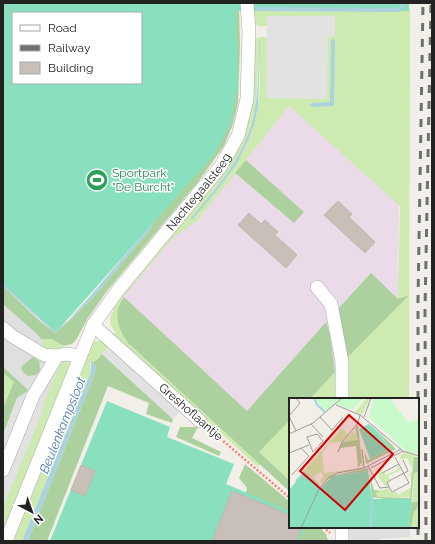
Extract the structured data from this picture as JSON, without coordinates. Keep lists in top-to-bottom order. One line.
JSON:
{"streets":{"street":["Nachtegaalsteeg","Greshoflaantje"]},"crossings":[["Nachtegaalsteeg","Greshoflaantje"]],"water":["Beulenkampsloot"],"places":{"sports":["Sportpark \"De Burcht\""]},"legend":["Road","Railway","Building"],"north":"bottom right"}
